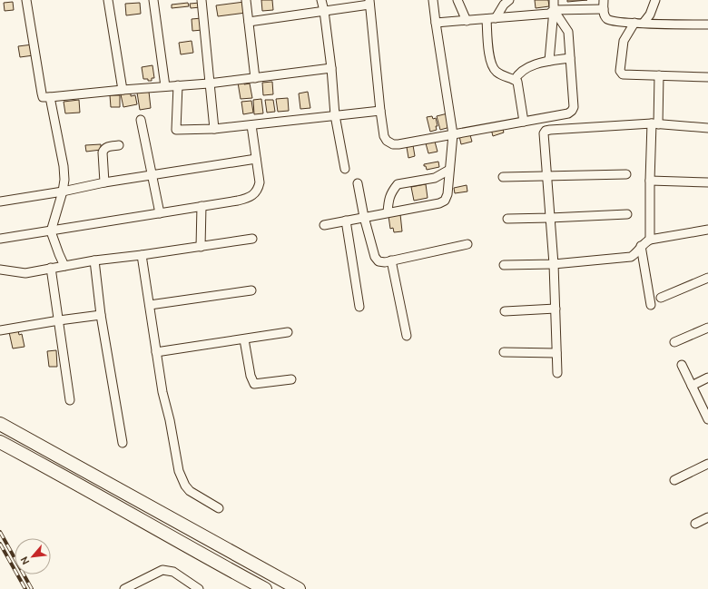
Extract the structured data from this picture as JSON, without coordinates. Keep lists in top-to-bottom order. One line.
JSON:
{"north":"bottom left"}
